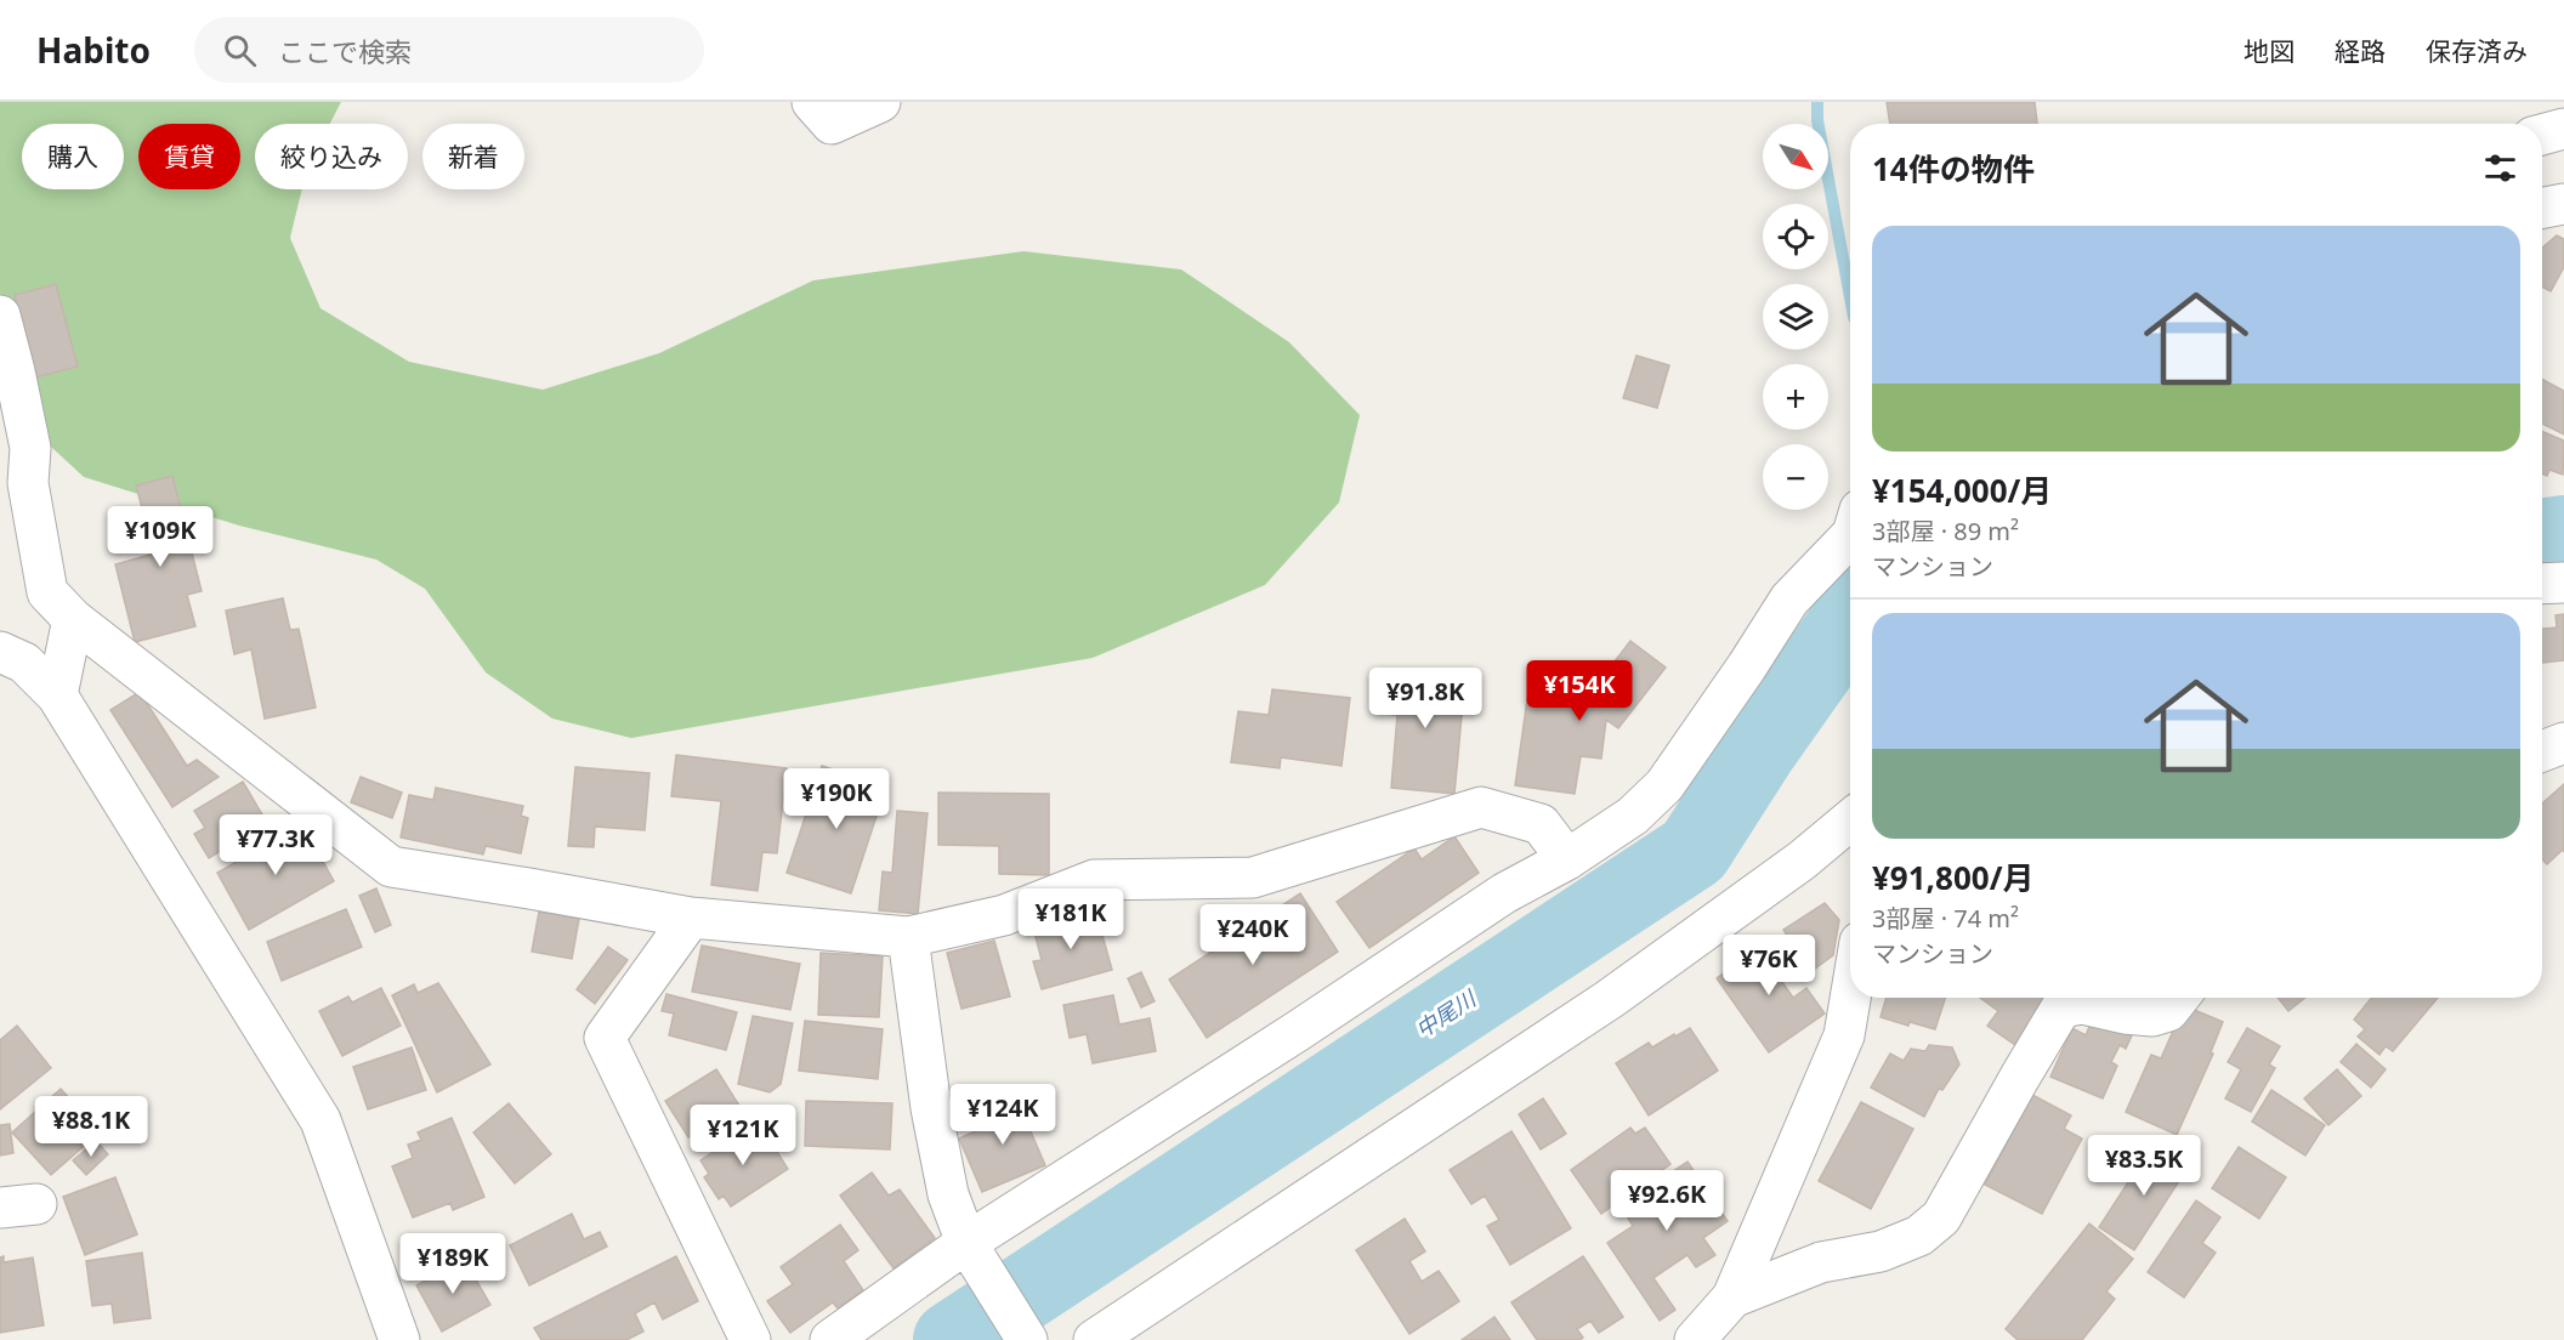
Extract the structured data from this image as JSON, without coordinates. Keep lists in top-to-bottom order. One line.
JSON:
{"water":["中尾川"],"north":"bottom right","page":{"header":"Habito","search":"ここで検索","nav":["地図","経路","保存済み"],"map_buttons":["+","−"],"chip":["購入","賃貸","絞り込み","新着"],"heading":"14件の物件","list":[{"name":"¥154,000/月","note":"3部屋 · 89 m² · マンション"},{"name":"¥91,800/月","note":"3部屋 · 74 m² · マンション"}],"price":["¥109K","¥154K","¥91.8K","¥190K","¥77.3K","¥181K","¥240K","¥76K","¥124K","¥88.1K","¥121K","¥83.5K","¥92.6K","¥189K"]}}
